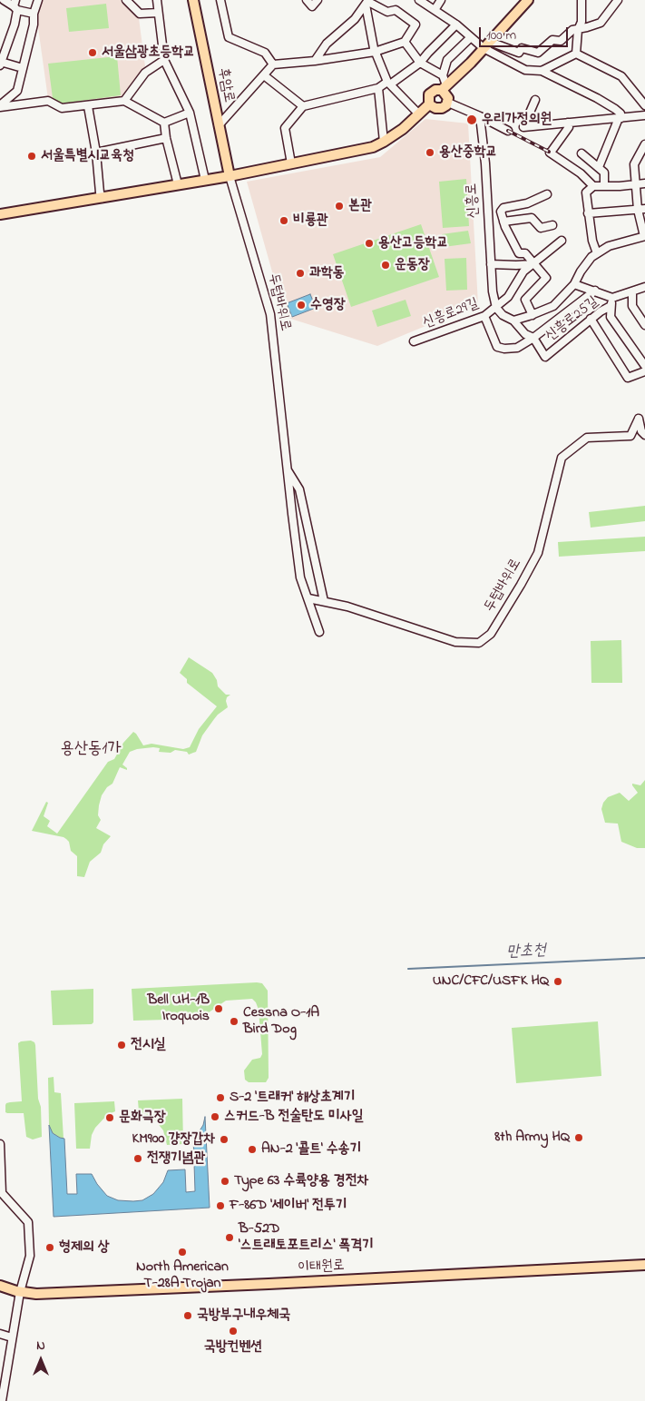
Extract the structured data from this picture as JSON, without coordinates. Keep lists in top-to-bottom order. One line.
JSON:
{"streets":{"main road":["후암로","이태원로"],"street":["신흥로","두텁바위로","신흥로29길","신흥로25길"]},"crossings":[["후암로","두텁바위로"],["신흥로","신흥로29길"]],"districts":["용산동1가"],"water":["만초천"],"places":["서울삼광초등학교","우리가정의원","용산중학교","서울특별시교육청","본관","비룡관","용산고등학교","운동장","과학동","수영장","UNC/CFC/USFK HQ","Bell UH-1B Iroquois","Cessna O-1A Bird Dog","전시실","S-2 '트래커' 해상초계기","스커드-B 전술탄도 미사일","문화극장","8th Army HQ","KM900 걍장갑차","AN-2 '콜트' 수송기","전쟁기념관","Type 63 수륙양용 경전차","F-86D '세이버' 전투기","B-52D '스트래토포트리스' 폭격기","형제의 상","North American T-28A Trojan","국방부구내우체국","국방컨벤션"],"scale_bar":"100 m","north":"top"}
